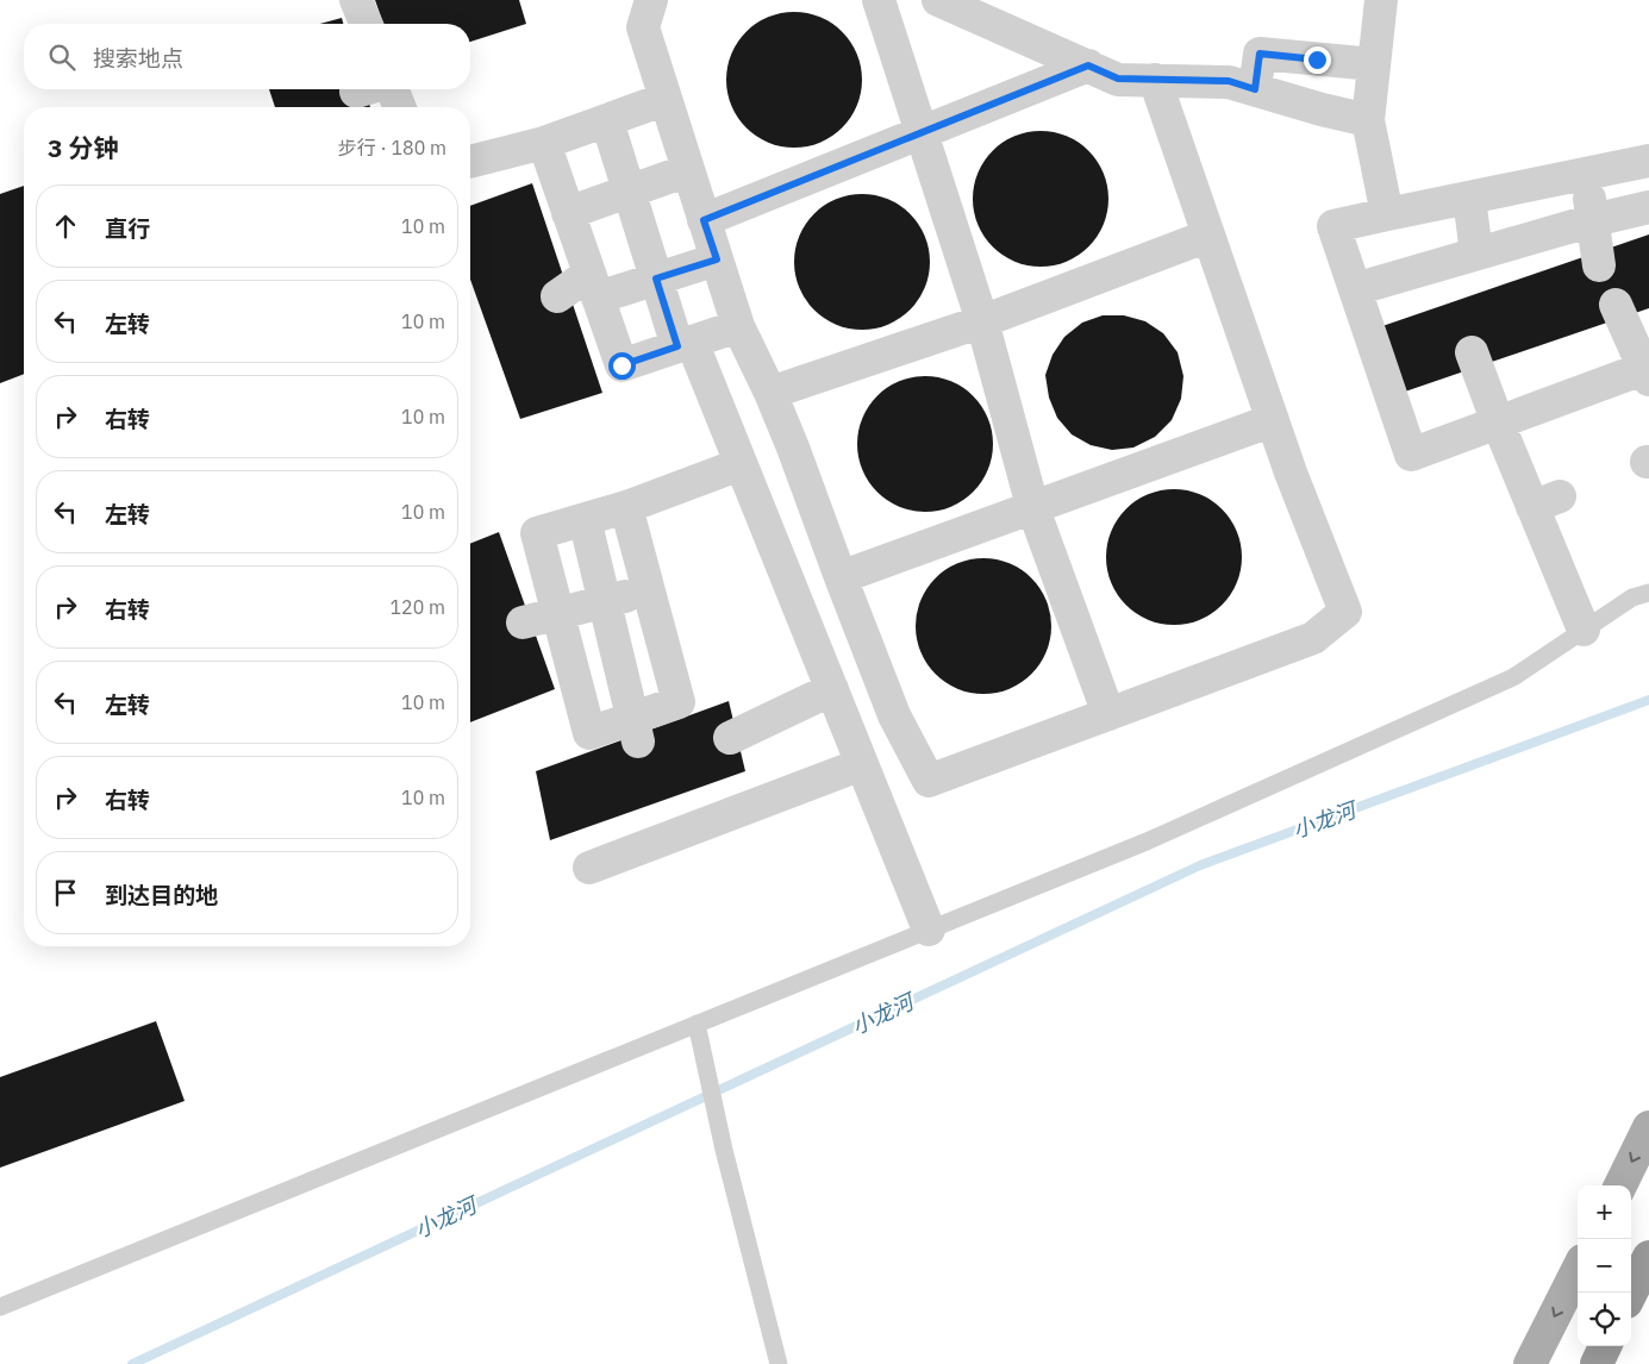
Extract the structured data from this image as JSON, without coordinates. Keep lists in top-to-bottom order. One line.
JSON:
{"water":["小龙河"],"page":{"search":"搜索地点","heading":["3 分钟","步行 · 180 m"],"list":[["直行","10 m"],["左转","10 m"],["右转","10 m"],["左转","10 m"],["右转","120 m"],["左转","10 m"],["右转","10 m"],"到达目的地"],"map_buttons":["+","−"]}}
